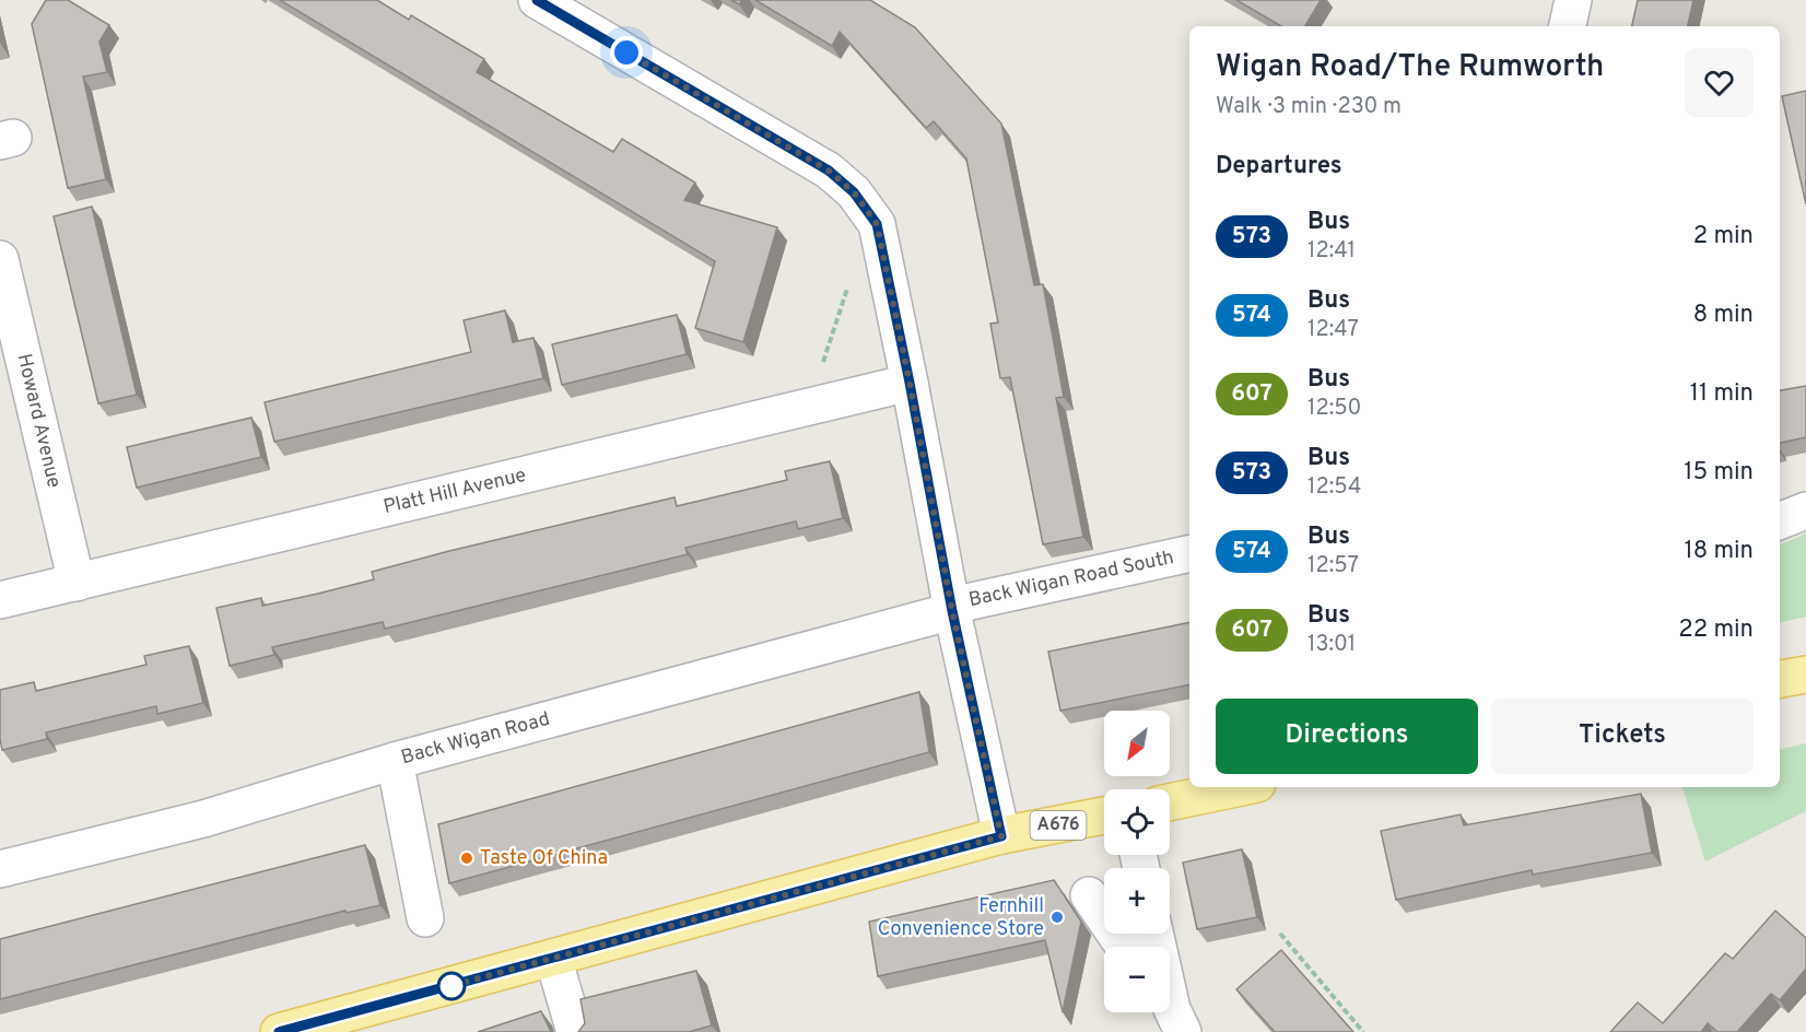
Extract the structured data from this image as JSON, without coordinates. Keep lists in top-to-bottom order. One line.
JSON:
{"streets":{"main road":["A676"],"street":["Howard Avenue","Platt Hill Avenue","Back Wigan Road South","Back Wigan Road"]},"crossings":[["Howard Avenue","Platt Hill Avenue"],["Back Wigan Road South","Back Wigan Road"]],"places":["Taste Of China","Fernhill Convenience Store"],"lines":["bus line 573"],"north":"bottom left","page":{"heading":[["Wigan Road/The Rumworth","Walk · 3 min · 230 m"],"Departures"],"list":[{"mark":"573","name":"Bus","note":"12:41","value":"2 min"},{"mark":"574","name":"Bus","note":"12:47","value":"8 min"},{"mark":"607","name":"Bus","note":"12:50","value":"11 min"},{"mark":"573","name":"Bus","note":"12:54","value":"15 min"},{"mark":"574","name":"Bus","note":"12:57","value":"18 min"},{"mark":"607","name":"Bus","note":"13:01","value":"22 min"}],"buttons":["Directions","Tickets"],"map_buttons":["+","−"]}}
